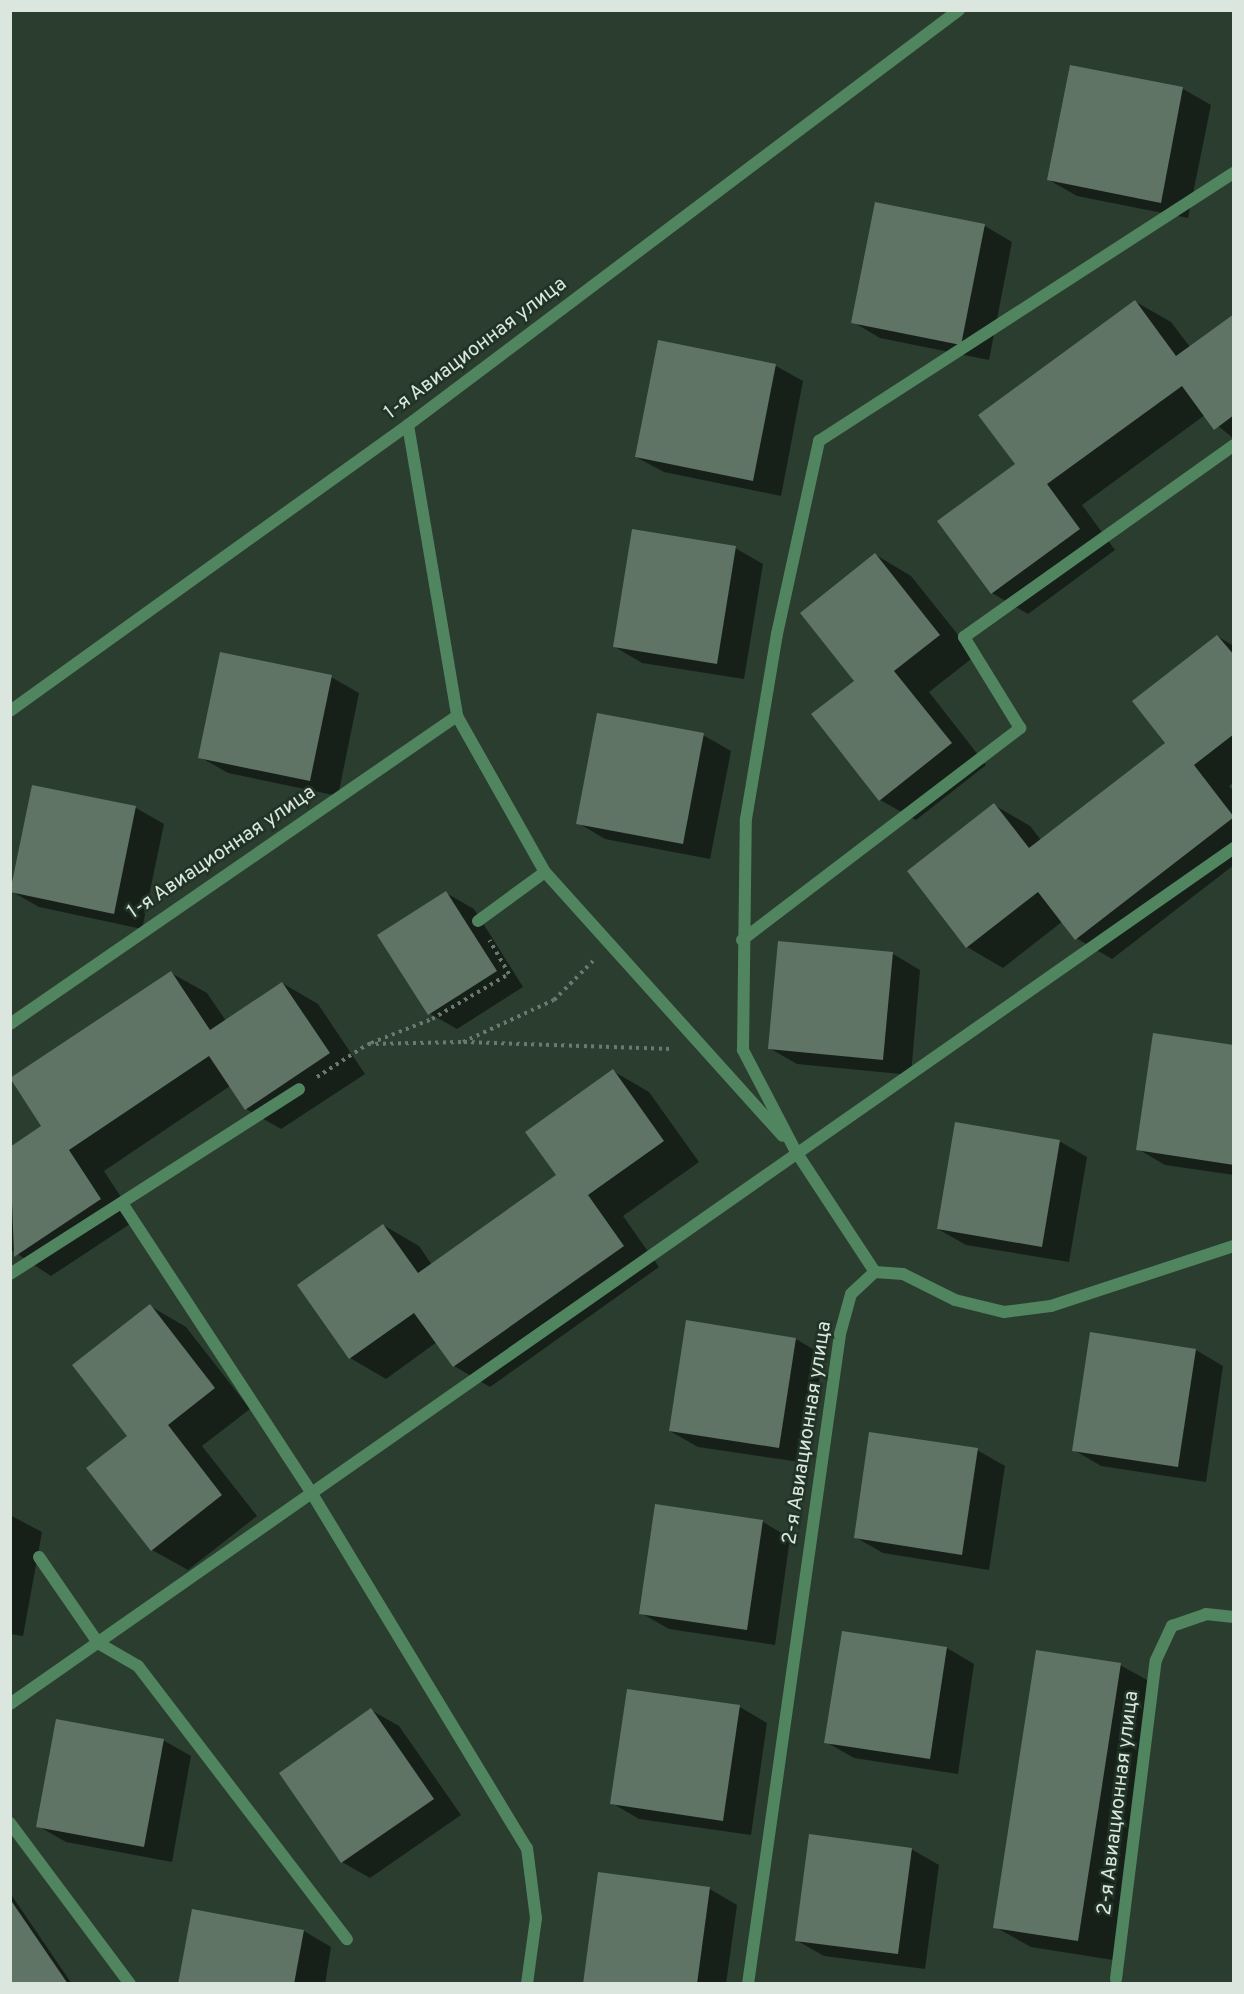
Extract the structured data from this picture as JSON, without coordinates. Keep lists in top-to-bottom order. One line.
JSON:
{"streets":{"street":["1-я Авиационная улица","2-я Авиационная улица"]}}
